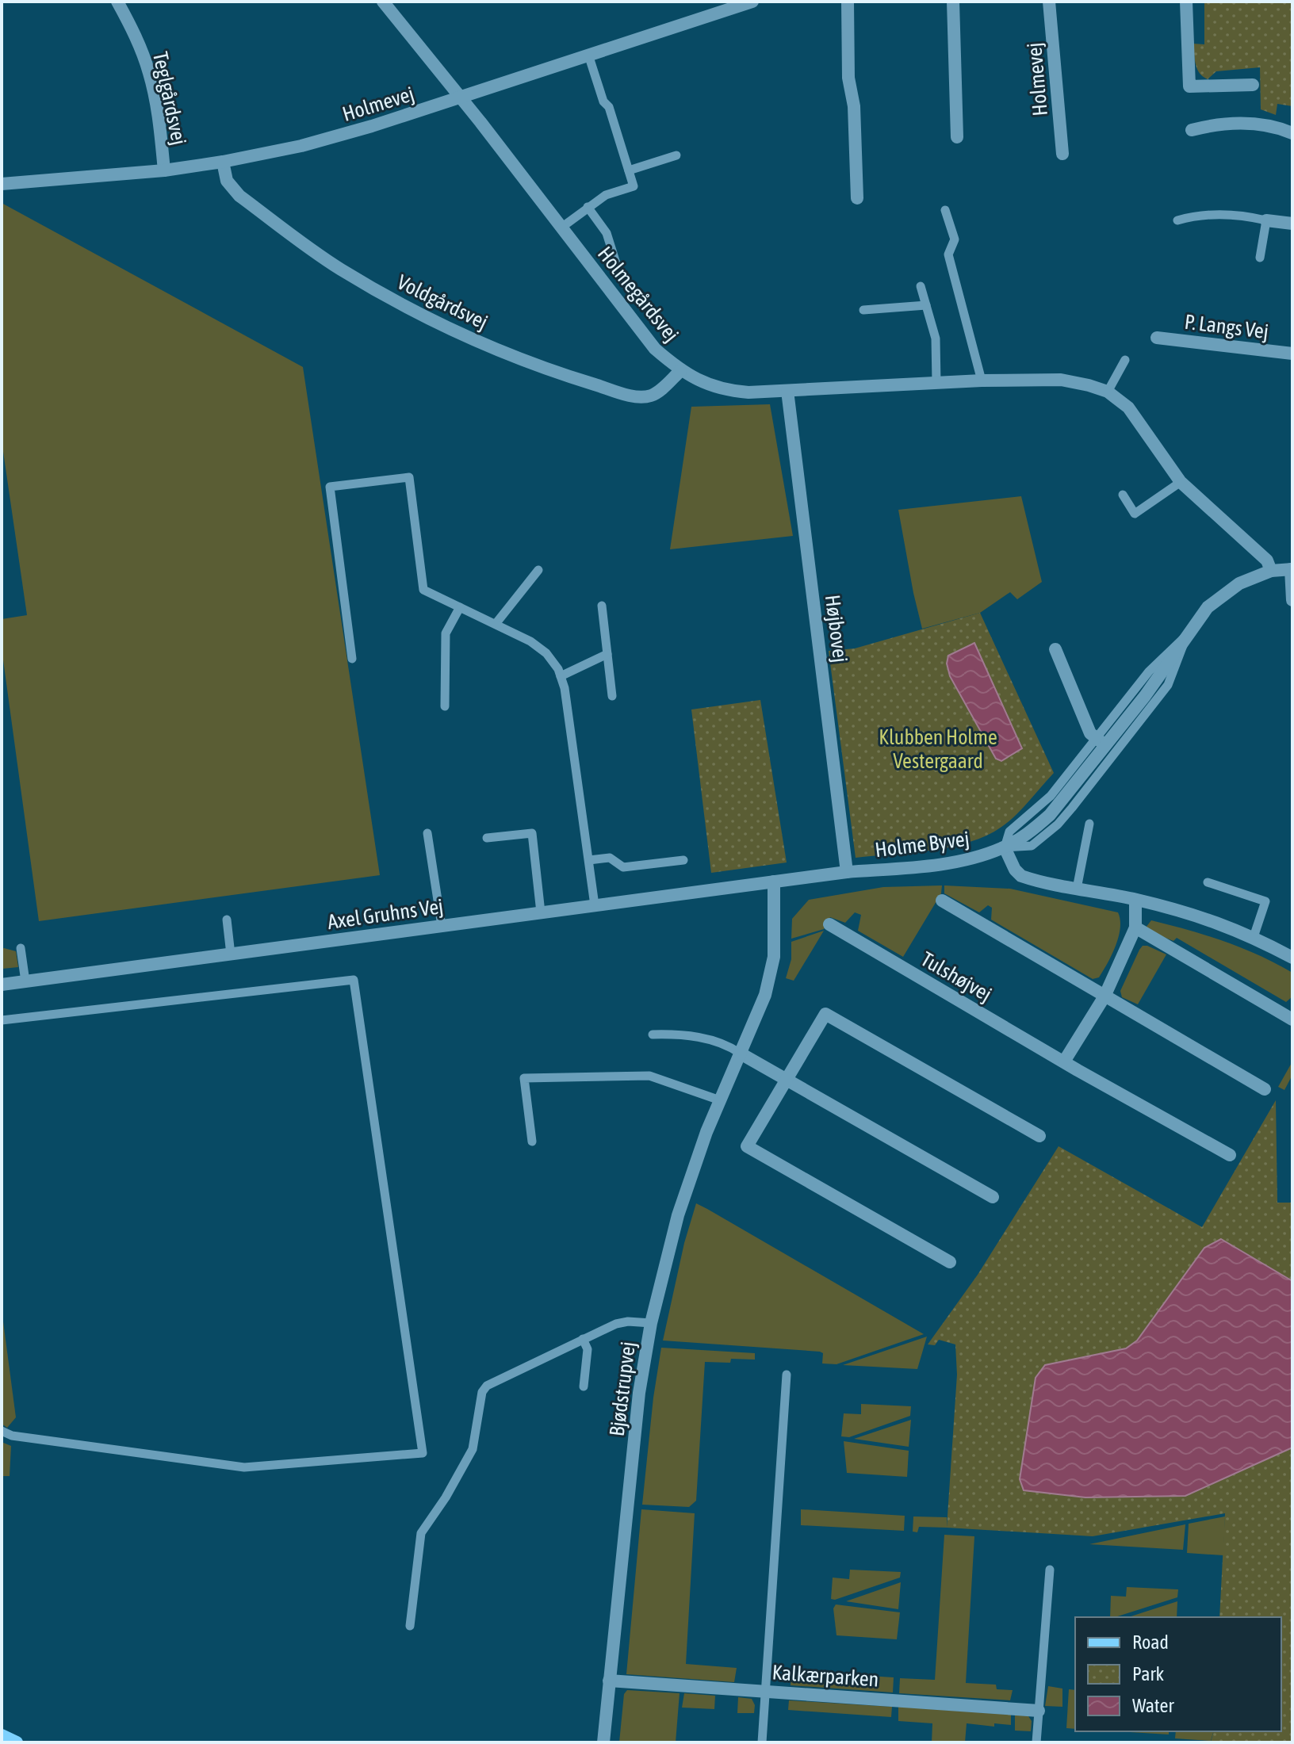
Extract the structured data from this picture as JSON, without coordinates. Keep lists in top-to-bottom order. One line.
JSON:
{"streets":{"street":["Holmevej","Teglgårdsvej","Holmegårdsvej","Voldgårdsvej","P. Langs Vej","Højbovej","Holme Byvej","Axel Gruhns Vej","Tulshøjvej","Bjødstrupvej","Kalkærparken"]},"crossings":[["Holmevej","Teglgårdsvej"],["Holmevej","Holmegårdsvej"],["Holmevej","Voldgårdsvej"],["Holmegårdsvej","Voldgårdsvej"],["Holmegårdsvej","Højbovej"],["Højbovej","Holme Byvej"],["Holme Byvej","Axel Gruhns Vej"],["Holme Byvej","Bjødstrupvej"],["Axel Gruhns Vej","Bjødstrupvej"],["Bjødstrupvej","Kalkærparken"]],"parks":["Klubben Holme Vestergaard"],"legend":["Road","Park","Water"]}
